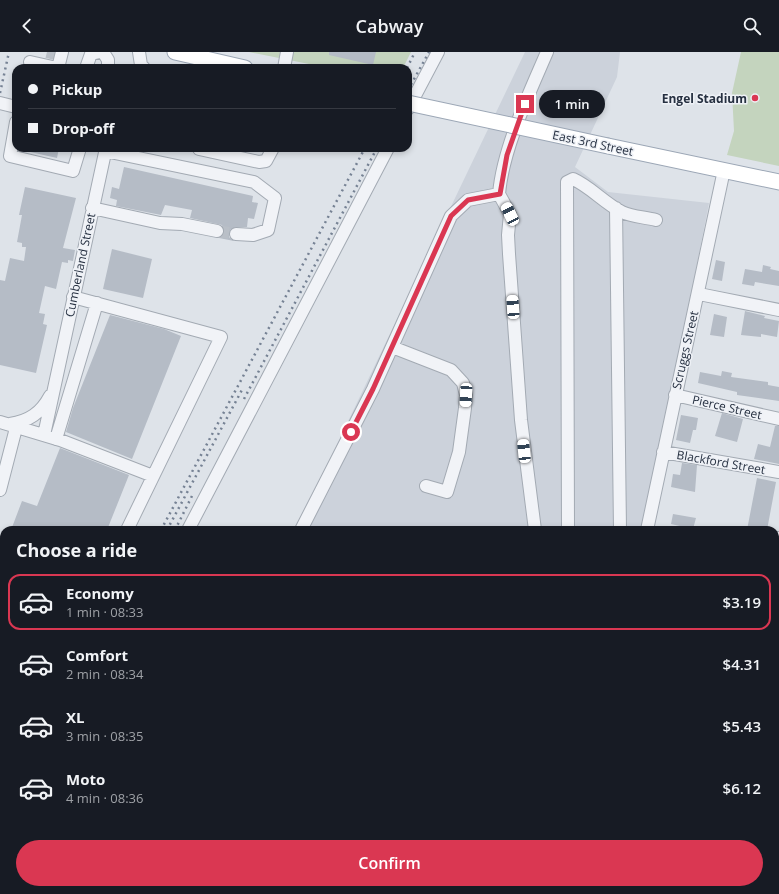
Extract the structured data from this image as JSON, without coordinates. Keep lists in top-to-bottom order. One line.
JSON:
{"streets":{"main road":["East 3rd Street"],"street":["Cumberland Street","Scruggs Street","Pierce Street","Blackford Street"]},"crossings":[["East 3rd Street","Scruggs Street"],["Scruggs Street","Pierce Street"],["Scruggs Street","Blackford Street"]],"places":["Engel Stadium"],"page":{"header":"Cabway","banner":["Pickup","Drop-off"],"bubble":"1 min","heading":"Choose a ride","list":[{"name":"Economy","note":"1 min · 08:33","value":"$3.19"},{"name":"Comfort","note":"2 min · 08:34","value":"$4.31"},{"name":"XL","note":"3 min · 08:35","value":"$5.43"},{"name":"Moto","note":"4 min · 08:36","value":"$6.12"}],"buttons":"Confirm"}}
